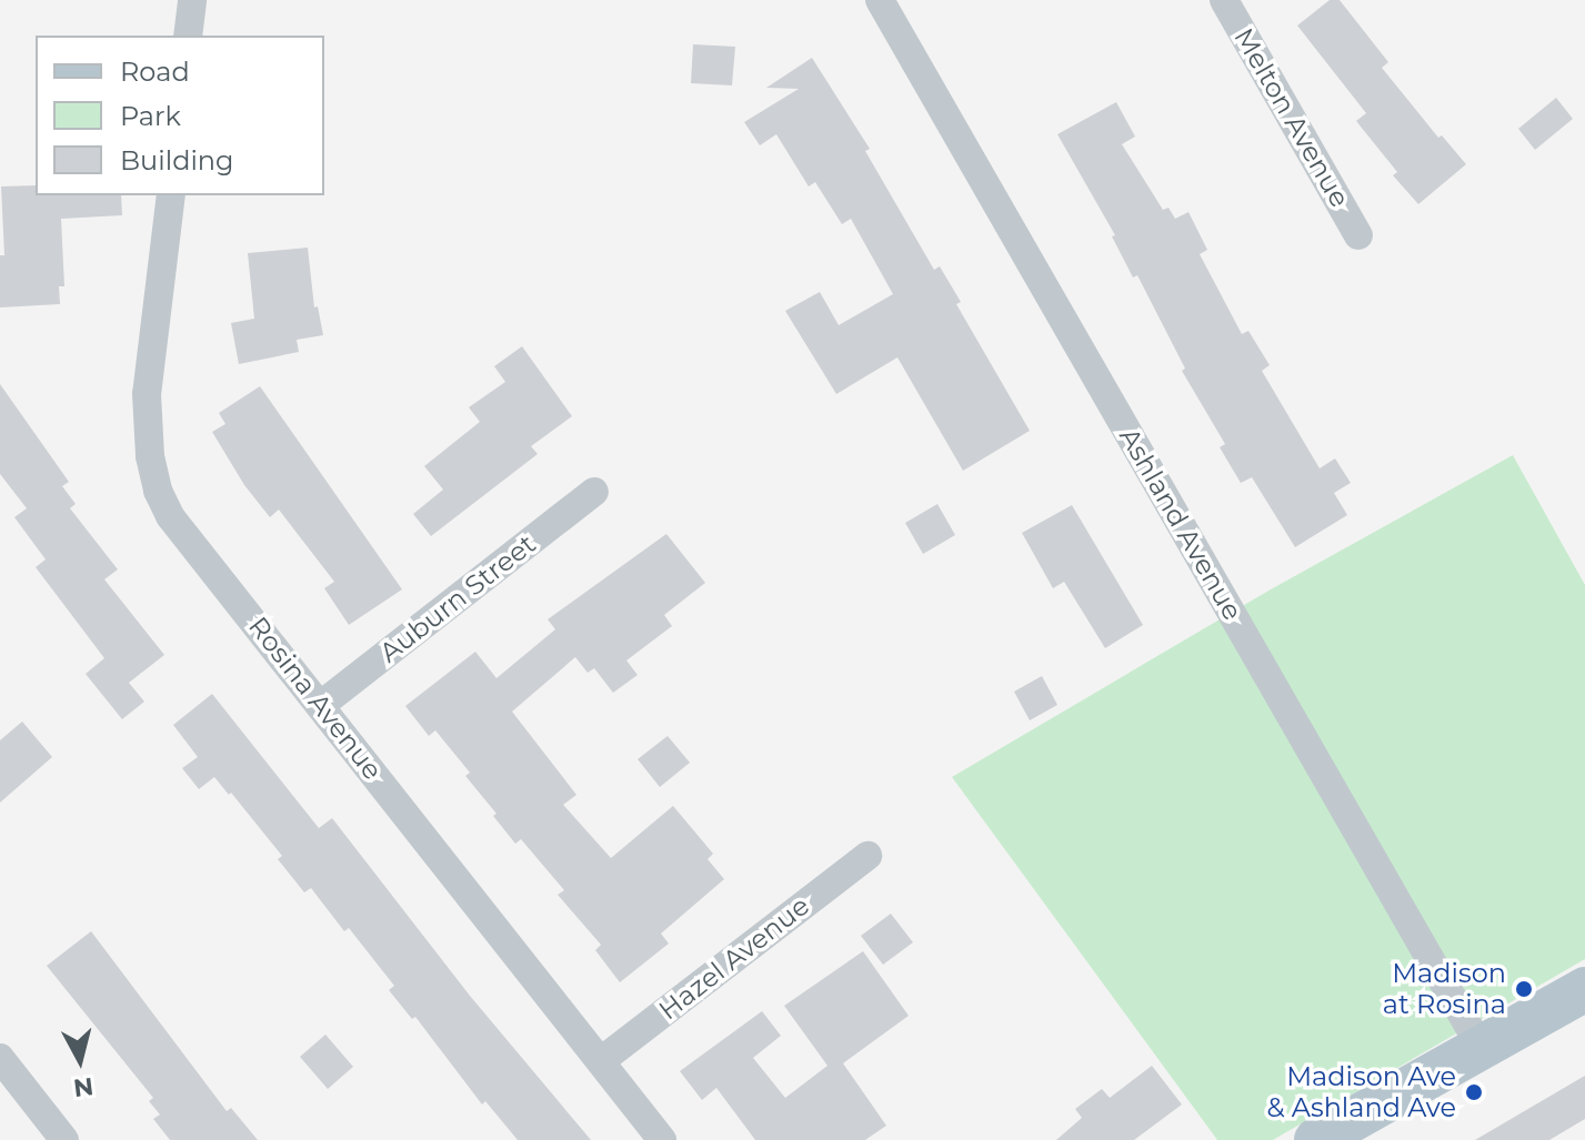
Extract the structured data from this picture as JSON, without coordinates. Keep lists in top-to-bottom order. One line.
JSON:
{"streets":{"street":["Melton Avenue","Ashland Avenue","Auburn Street","Rosina Avenue","Hazel Avenue"]},"crossings":[["Auburn Street","Rosina Avenue"],["Rosina Avenue","Hazel Avenue"]],"places":["Madison at Rosina","Madison Ave & Ashland Ave"],"legend":["Road","Park","Building"],"north":"bottom"}
